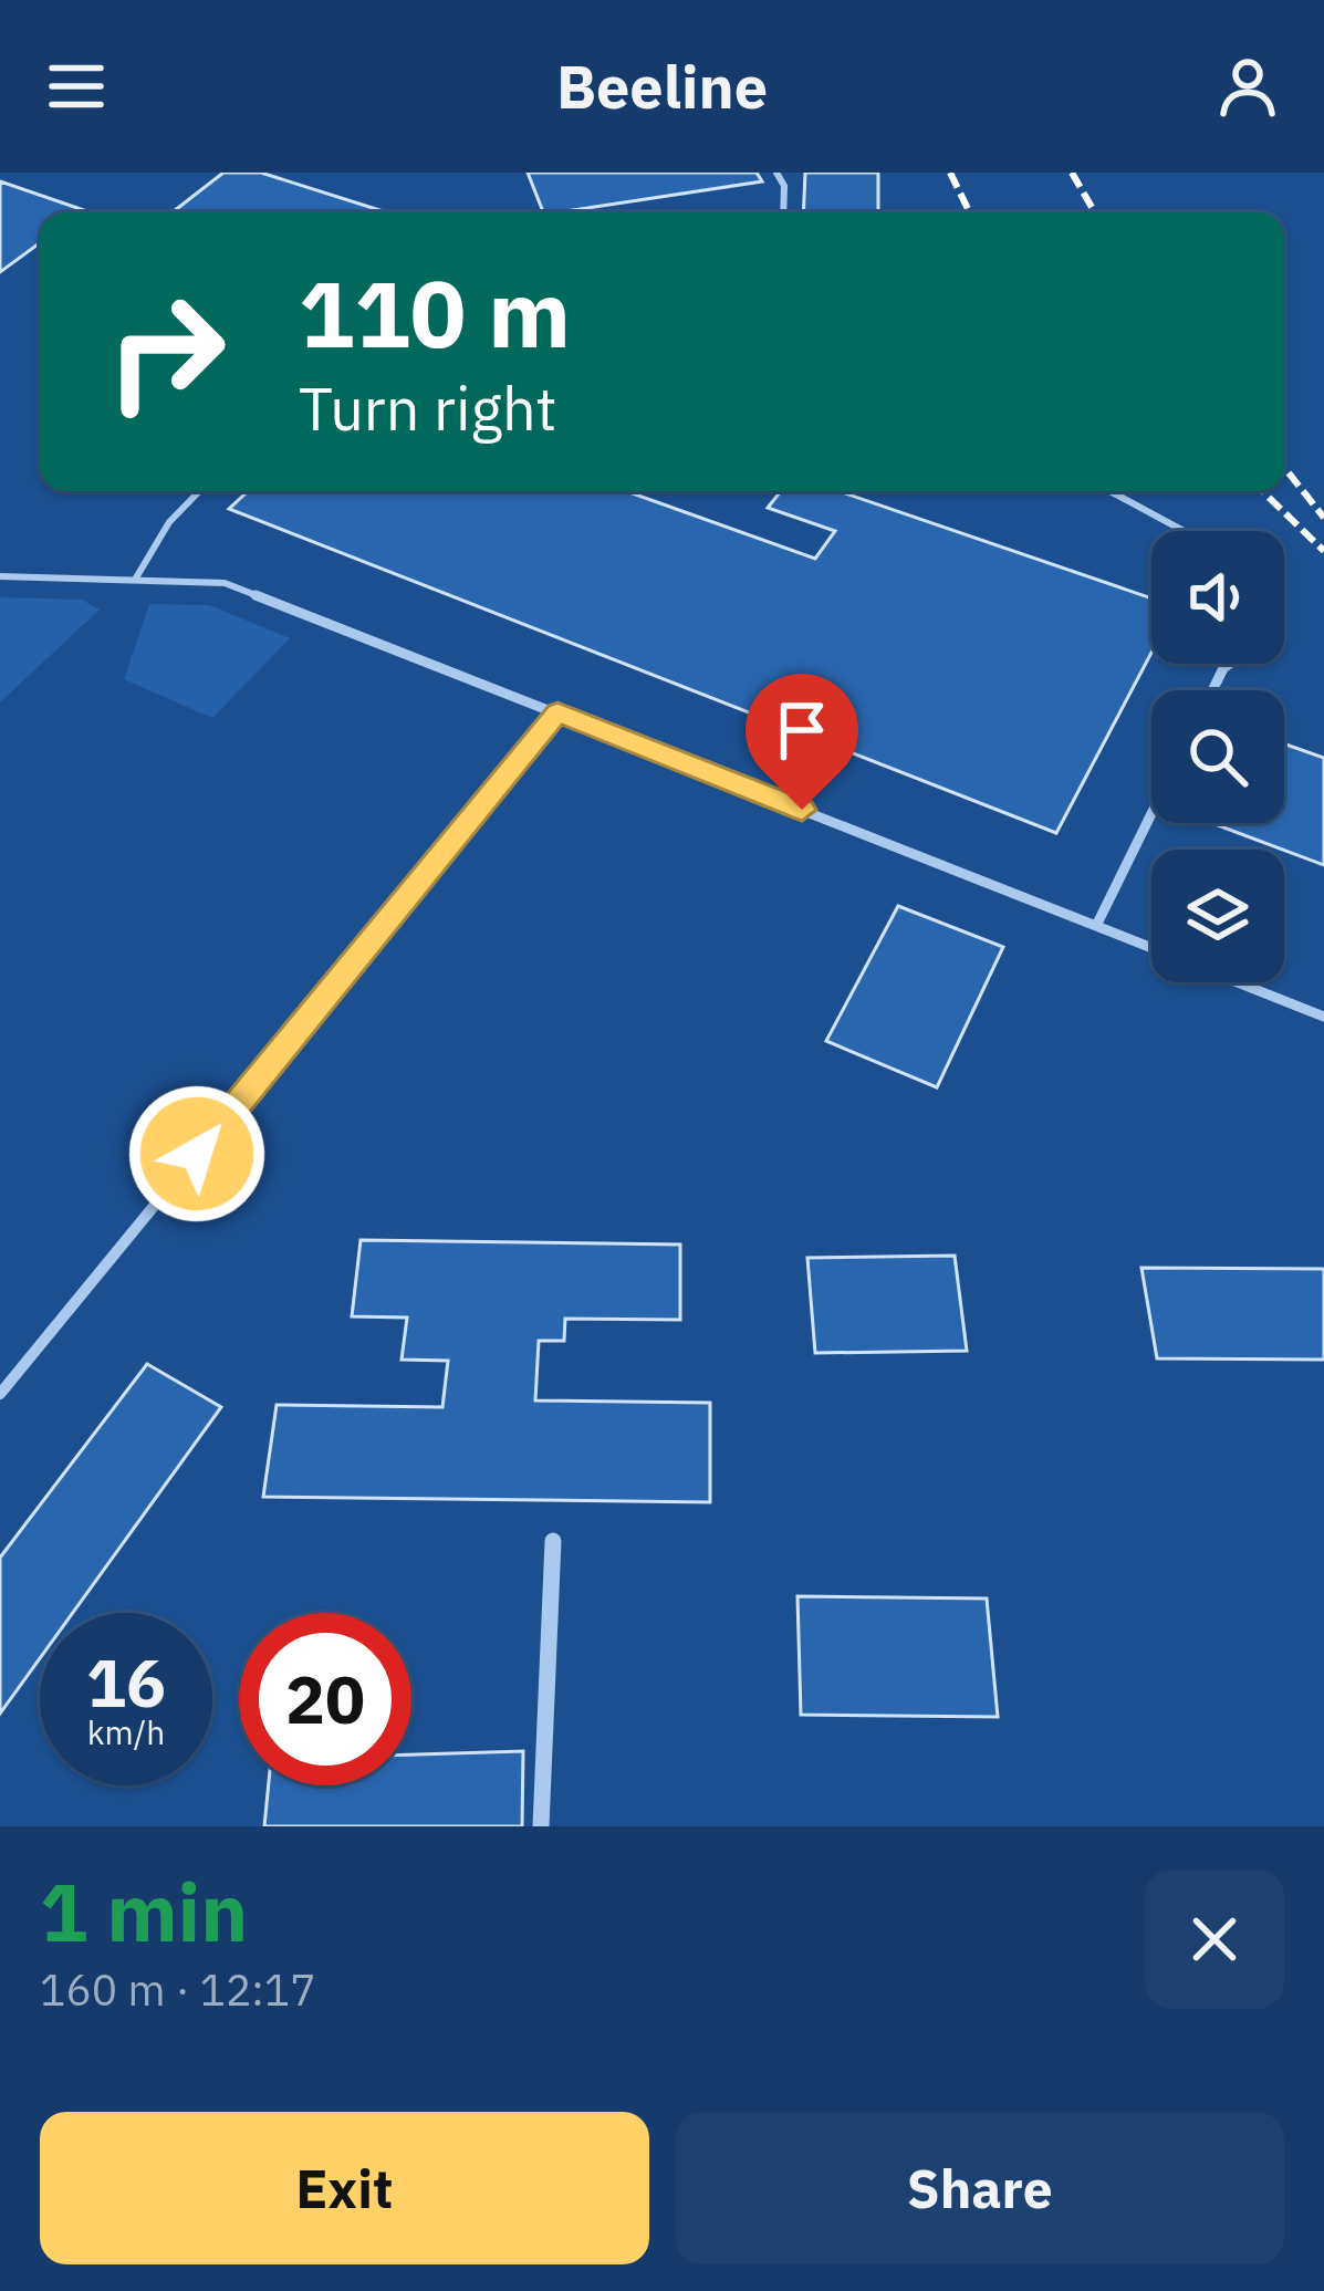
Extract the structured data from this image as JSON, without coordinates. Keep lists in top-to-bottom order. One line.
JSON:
{"page":{"header":"Beeline","turn":["110 m","Turn right"],"speed":"16 km/h","limit":"20","heading":["1 min","160 m · 12:17"],"buttons":["Exit","Share"]}}
